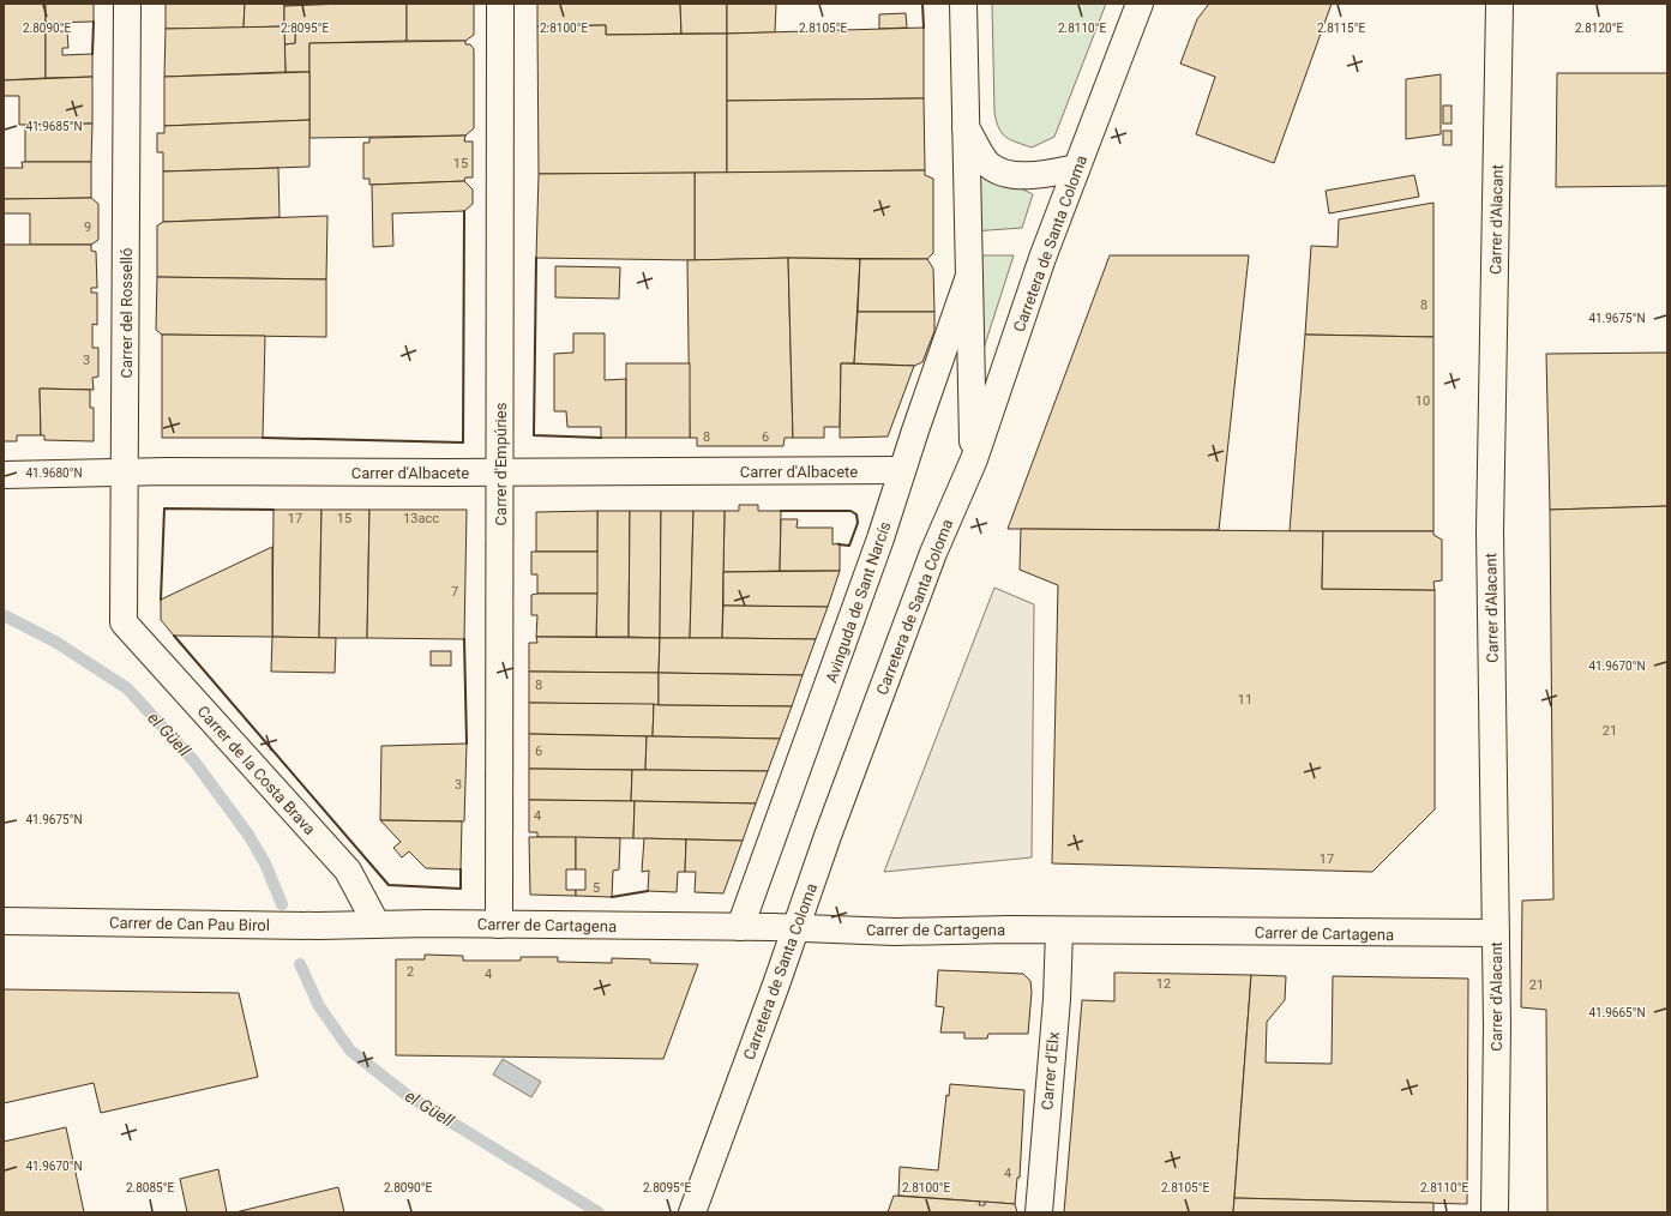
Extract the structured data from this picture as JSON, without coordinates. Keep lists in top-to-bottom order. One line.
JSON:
{"streets":{"street":["Carrer d'Alacant","Carretera de Santa Coloma","Carrer del Rosselló","Carrer d'Empúries","Carrer d'Albacete","Avinguda de Sant Narcís","Carrer de la Costa Brava","Carrer de Can Pau Birol","Carrer de Cartagena","Carrer d'Elx"]},"crossings":[["Carrer d'Alacant","Carrer de Cartagena"],["Carretera de Santa Coloma","Avinguda de Sant Narcís"],["Carretera de Santa Coloma","Carrer de Cartagena"],["Carrer del Rosselló","Carrer d'Albacete"],["Carrer del Rosselló","Carrer de la Costa Brava"],["Carrer d'Empúries","Carrer d'Albacete"],["Carrer d'Empúries","Carrer de Cartagena"],["Carrer d'Albacete","Avinguda de Sant Narcís"],["Avinguda de Sant Narcís","Carrer de Cartagena"],["Carrer de la Costa Brava","Carrer de Can Pau Birol"],["Carrer de la Costa Brava","Carrer de Cartagena"],["Carrer de Can Pau Birol","Carrer de Cartagena"],["Carrer de Cartagena","Carrer d'Elx"]],"water":["el Güell"],"house_numbers":["15","9","8","3","10","8","6","17","15","13acc","7","8","11","21","6","3","4","17","5","2","4","12","21","4"],"coordinates":["2.8090°E","2.8095°E","2.8100°E","2.8105°E","2.8110°E","2.8120°E","2.8115°E","41.9685°N","41.9675°N","41.9680°N","41.9670°N","41.9665°N","2.8085°E"]}
